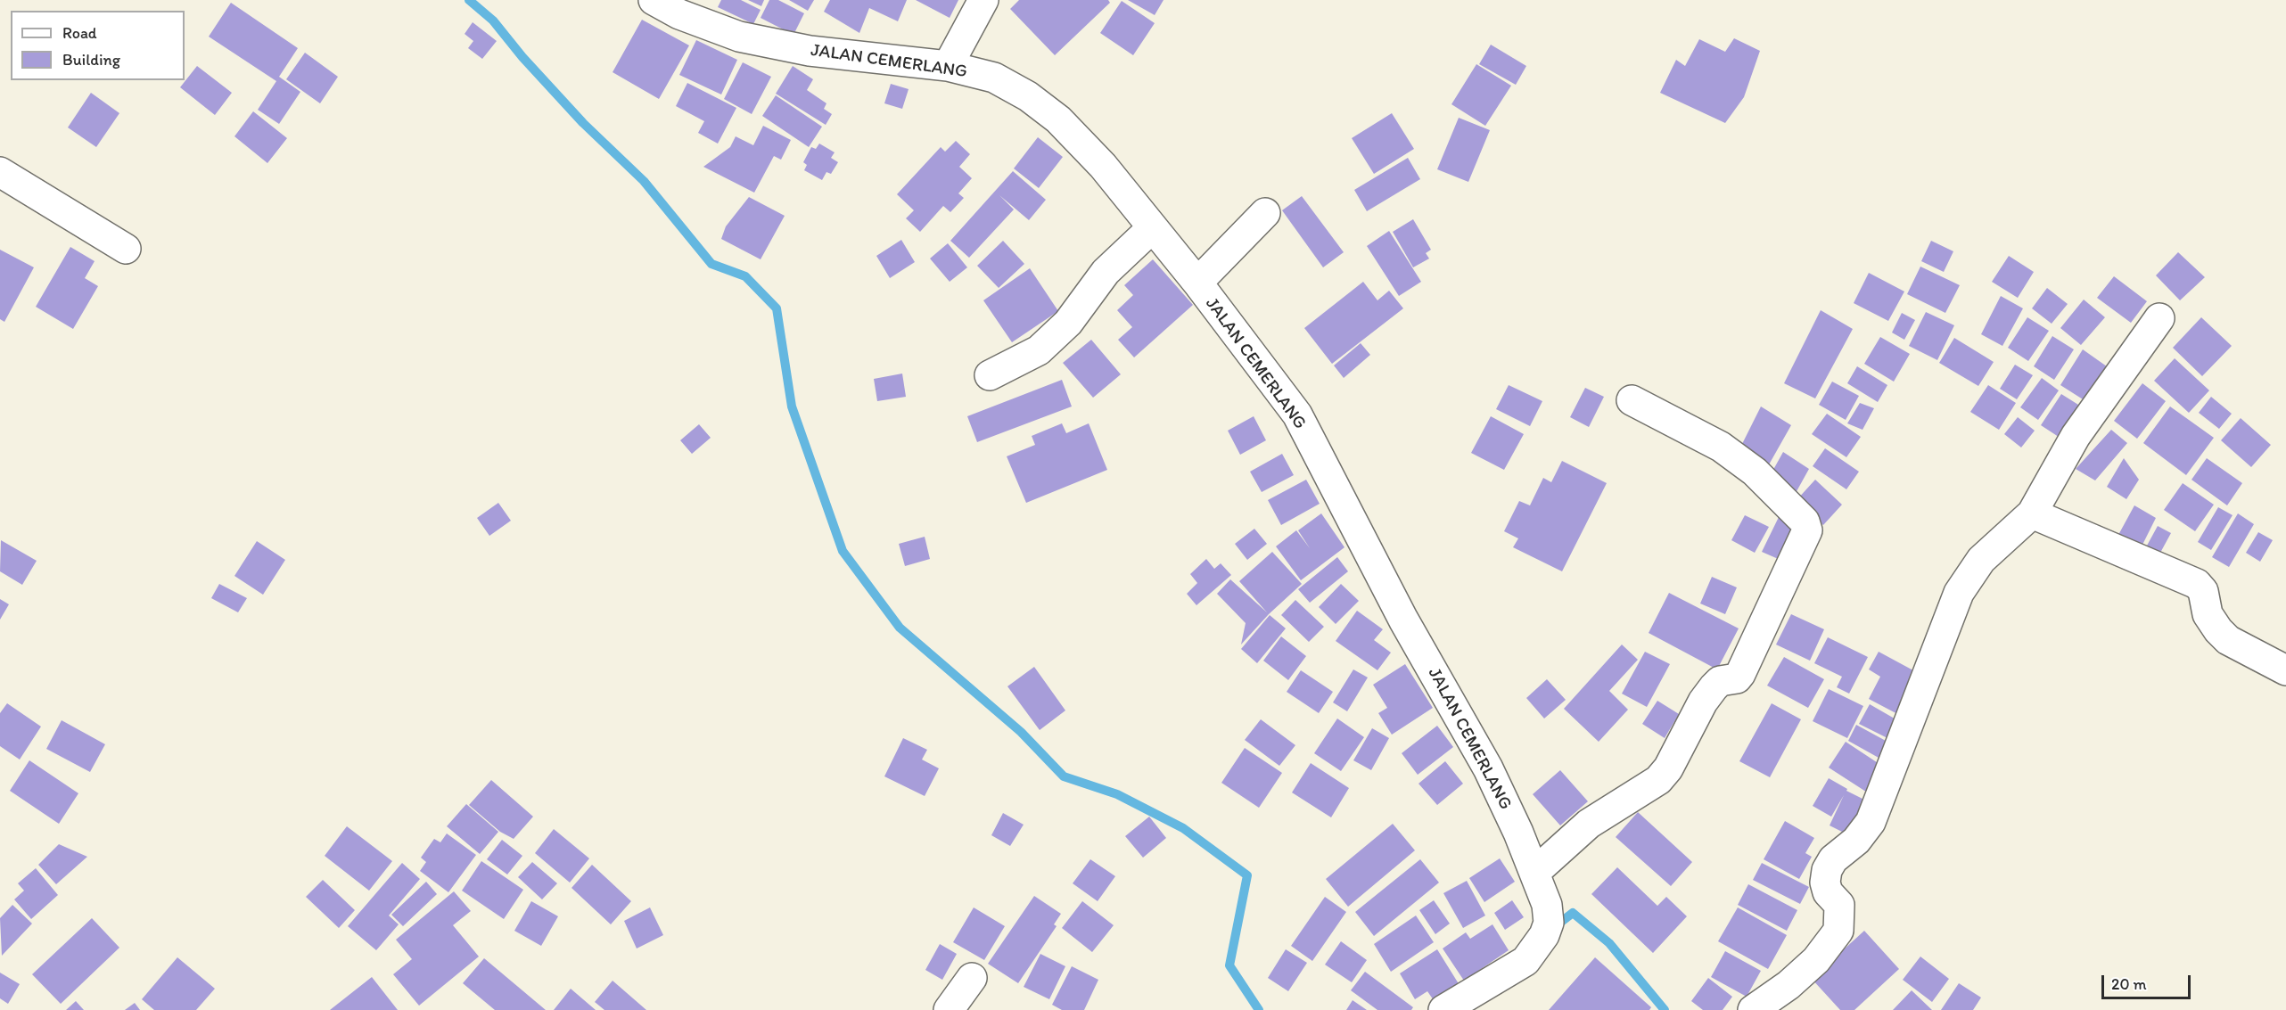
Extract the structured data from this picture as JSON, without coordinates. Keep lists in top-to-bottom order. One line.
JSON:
{"streets":{"street":["JALAN CEMERLANG"]},"legend":["Road","Building"],"scale_bar":"20 m"}
